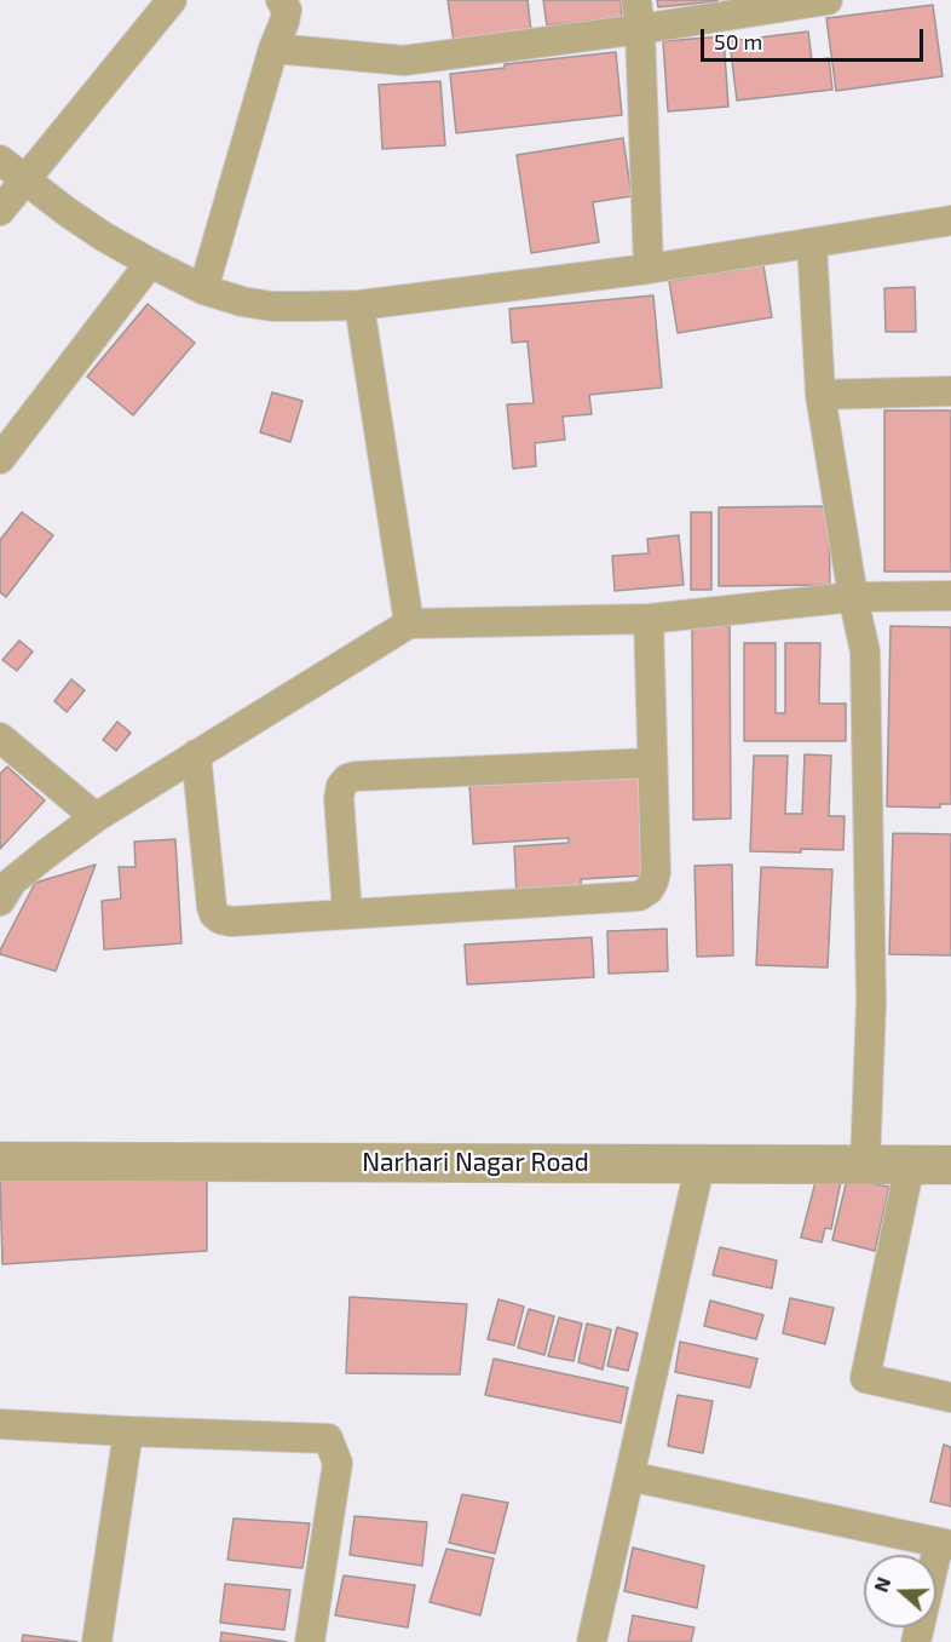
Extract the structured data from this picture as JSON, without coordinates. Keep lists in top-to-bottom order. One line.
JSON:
{"streets":{"street":["Narhari Nagar Road"]},"scale_bar":"50 m","north":"left"}
